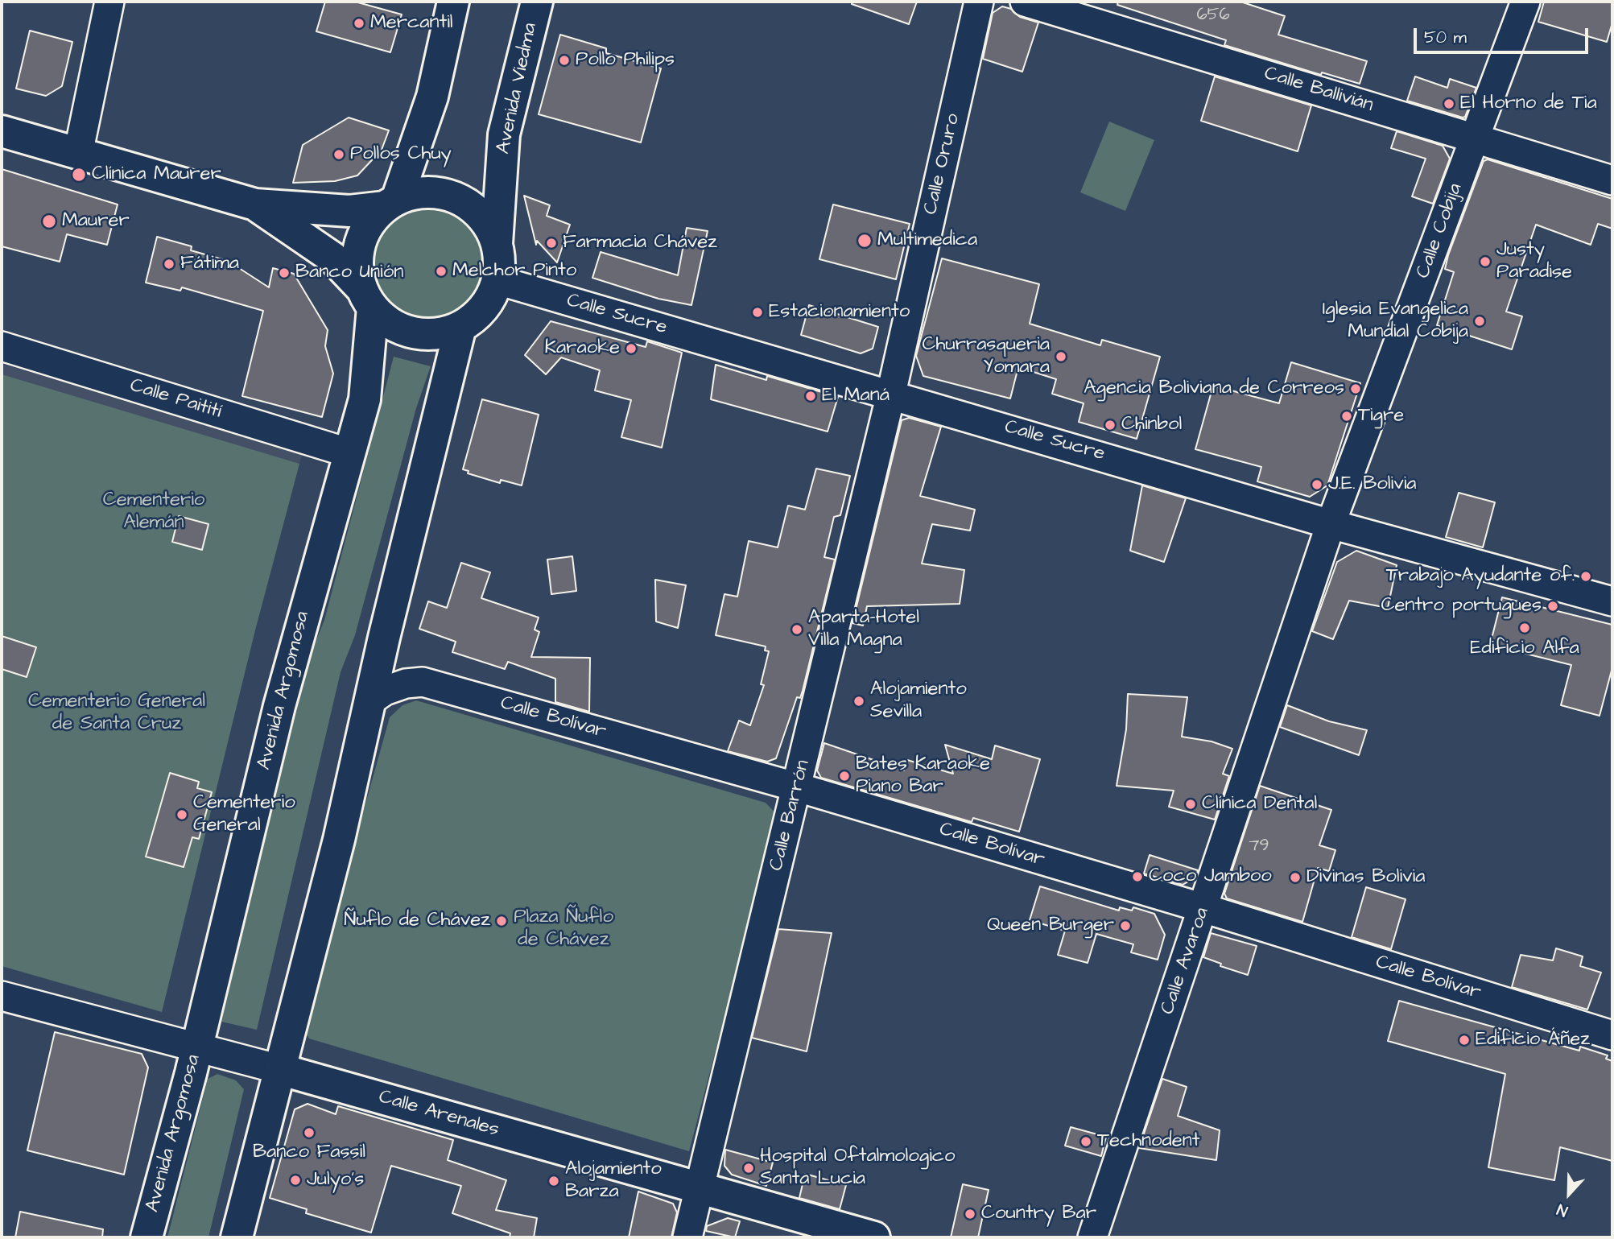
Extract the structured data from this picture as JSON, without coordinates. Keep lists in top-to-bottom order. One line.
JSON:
{"streets":{"main road":["Avenida Viedma","Avenida Argomosa","Calle Arenales"],"street":["Calle Ballivián","Calle Oruro","Calle Cobija","Calle Sucre","Calle Paitití","Calle Bolívar","Calle Barrón","Calle Avaroa"]},"crossings":[["Avenida Viedma","Calle Sucre"],["Avenida Viedma","Avenida Argomosa"],["Calle Ballivián","Calle Cobija"],["Calle Oruro","Calle Sucre"],["Calle Oruro","Calle Barrón"],["Calle Cobija","Calle Sucre"],["Calle Cobija","Calle Avaroa"],["Calle Sucre","Avenida Argomosa"],["Calle Sucre","Calle Barrón"],["Calle Sucre","Calle Avaroa"],["Calle Paitití","Avenida Argomosa"],["Avenida Argomosa","Calle Arenales"],["Calle Bolívar","Calle Barrón"],["Calle Bolívar","Calle Avaroa"],["Calle Barrón","Calle Arenales"]],"parks":["Cementerio Alemán","Cementerio General de Santa Cruz","Plaza Ñuflo de Chávez"],"places":["Mercantil","Pollo Philips","El Horno de Tia","Pollos Chuy","Clínica Maurer","Maurer","Multimedica","Farmacia Chávez","Justy Paradise","Fátima","Melchor Pinto","Banco Unión","Estacionamiento","Iglesia Evangelica Mundial Cobija","Karaoke","Churrasqueria Yomara","Agencia Boliviana de Correos","El Maná","Tigre","Chinbol","J.E. Bolivia","Trabajo Ayudante of.","Centro portugues","Edificio Alfa","Aparta-Hotel Villa Magna","Alojamiento Sevilla","Bates Karaoke Piano Bar","Clínica Dental","Cementerio General","Coco Jamboo","Divinas Bolivia","Ñuflo de Chávez","Queen Burger","Edificio Áñez","Banco Fassil","Technodent","Hospital Oftalmologico Santa Lucia","Julyo's","Alojamiento Barza","Country Bar"],"house_numbers":["656","79"],"scale_bar":"50 m","north":"bottom"}
